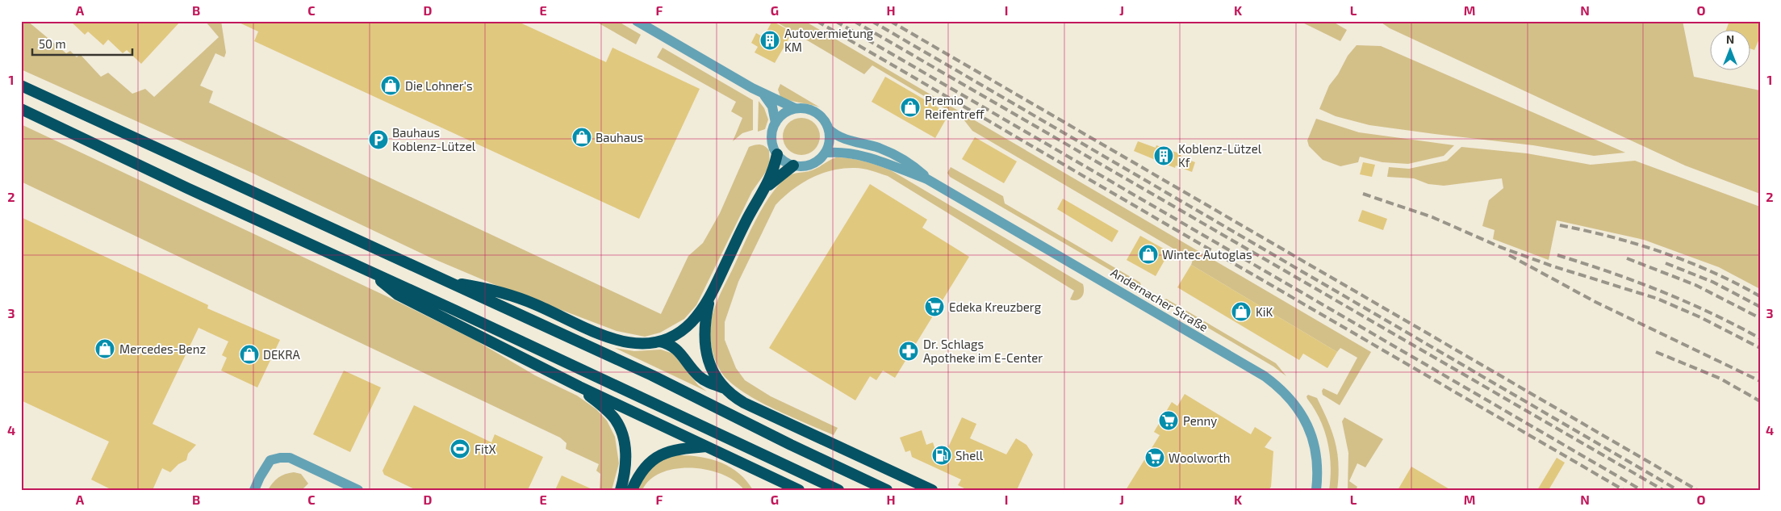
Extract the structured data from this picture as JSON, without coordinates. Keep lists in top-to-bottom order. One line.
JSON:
{"streets":{"street":["Andernacher Straße"]},"places":{"building":["Autovermietung KM","Koblenz-Lützel Kf"],"shop":["Die Lohner's","Premio Reifentreff","Bauhaus","Wintec Autoglas","KiK","Mercedes-Benz","DEKRA"],"parking":["Bauhaus Koblenz-Lützel"],"supermarket":["Edeka Kreuzberg","Penny","Woolworth"],"pharmacy":["Dr. Schlags Apotheke im E-Center"],"sports":["FitX"],"fuel station":["Shell"]},"scale_bar":"50 m","north":"top","grid":{"columns":["A","B","C","D","E","F","G","H","I","J","K","L","M","N","O"],"rows":["1","2","3","4"]}}
